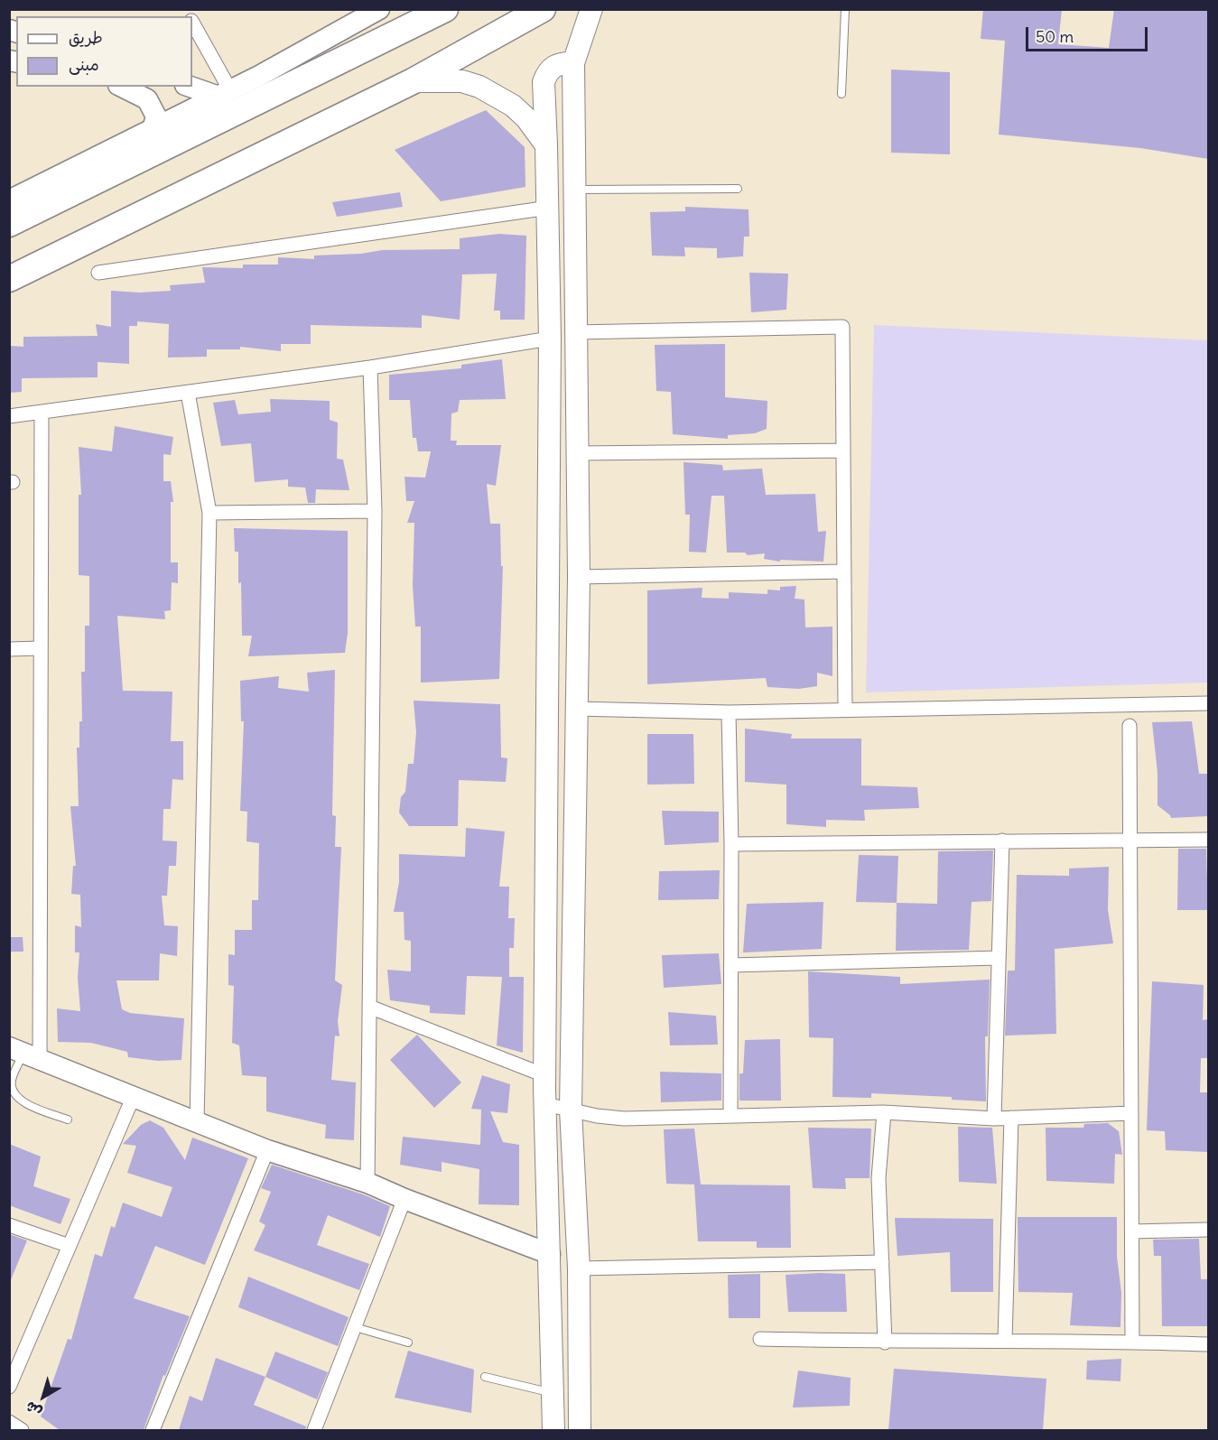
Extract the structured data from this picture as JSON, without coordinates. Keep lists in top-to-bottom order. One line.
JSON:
{"legend":["طريق","مبنى"],"scale_bar":"50 m","north":"bottom left"}
